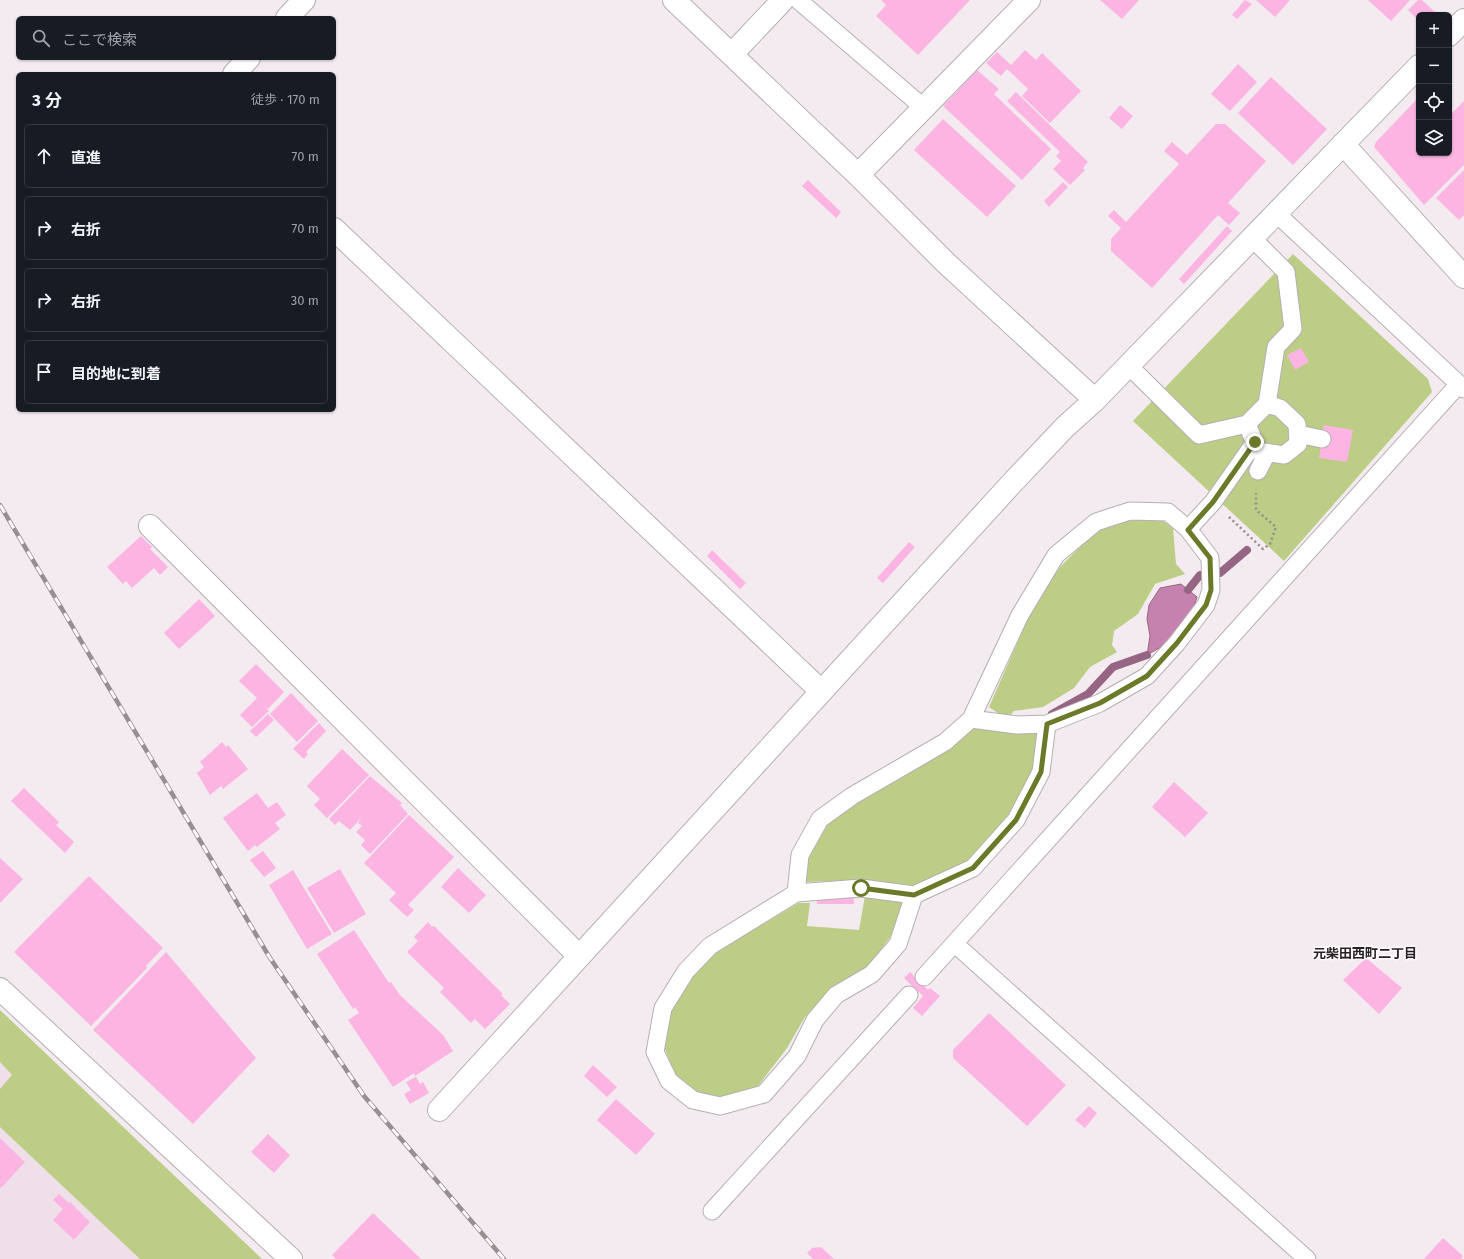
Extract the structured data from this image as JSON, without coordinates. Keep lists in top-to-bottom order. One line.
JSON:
{"districts":["元柴田西町二丁目"],"page":{"map_buttons":["+","−"],"search":"ここで検索","heading":["3 分","徒歩 · 170 m"],"list":[["直進","70 m"],["右折","70 m"],["右折","30 m"],"目的地に到着"]}}
